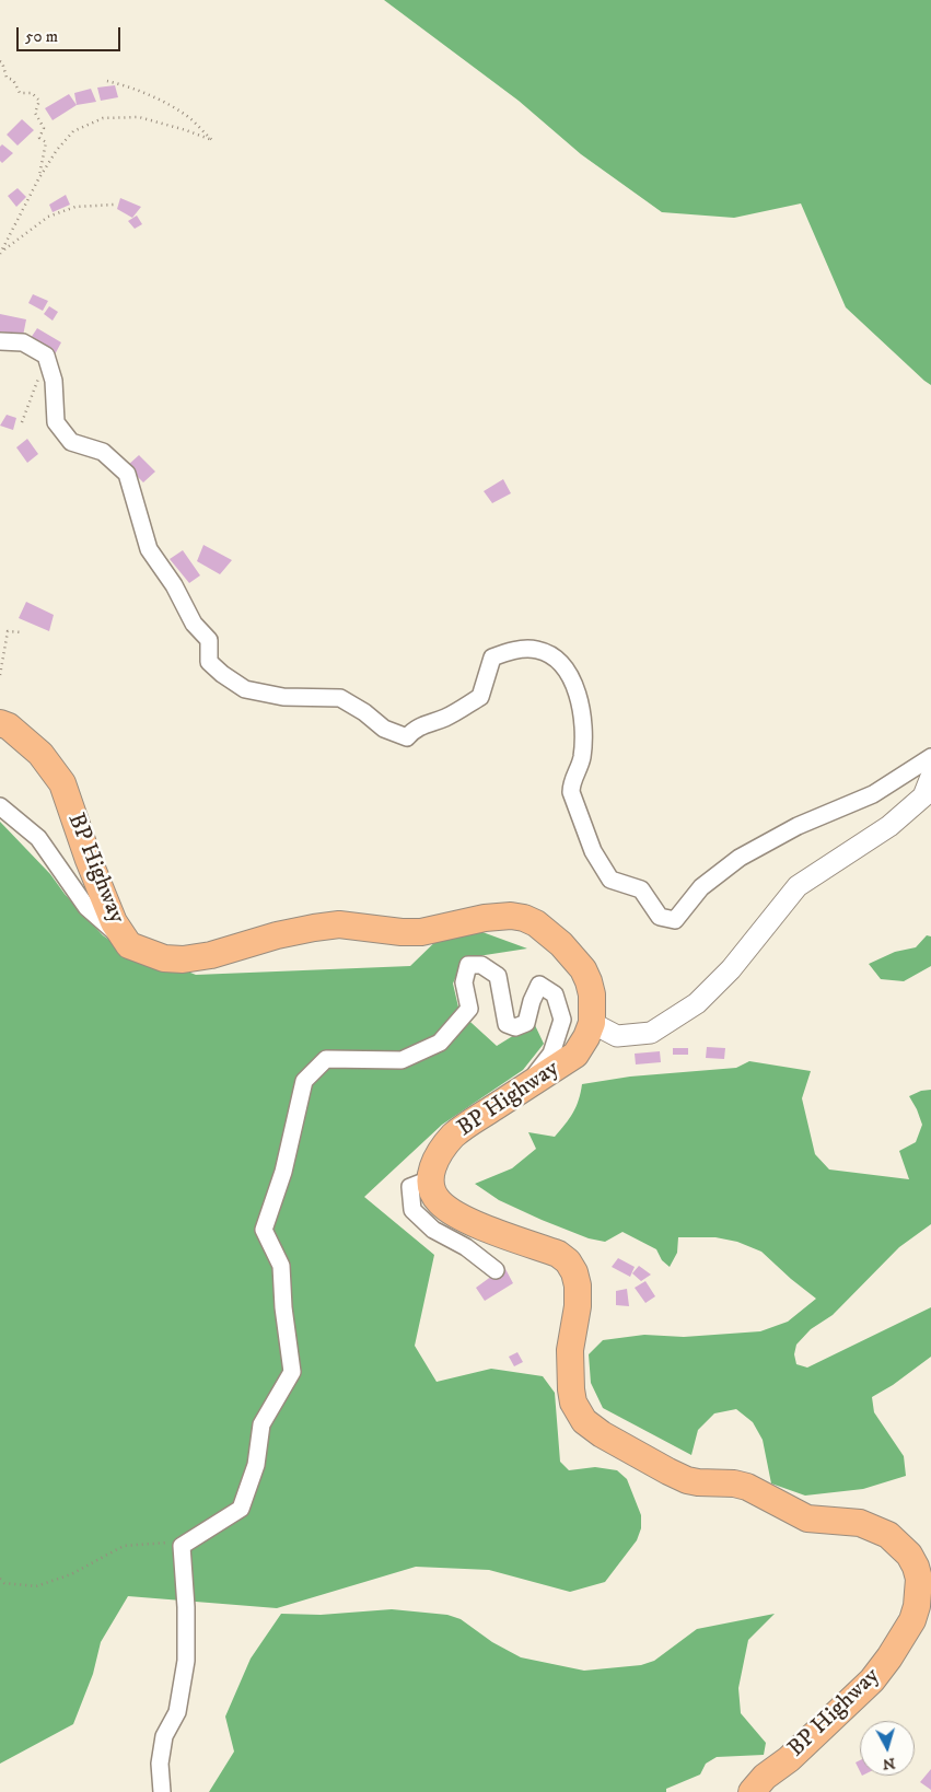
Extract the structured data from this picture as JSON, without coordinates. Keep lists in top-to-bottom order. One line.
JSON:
{"streets":{"highway":["BP Highway"]},"scale_bar":"50 m","north":"bottom"}
